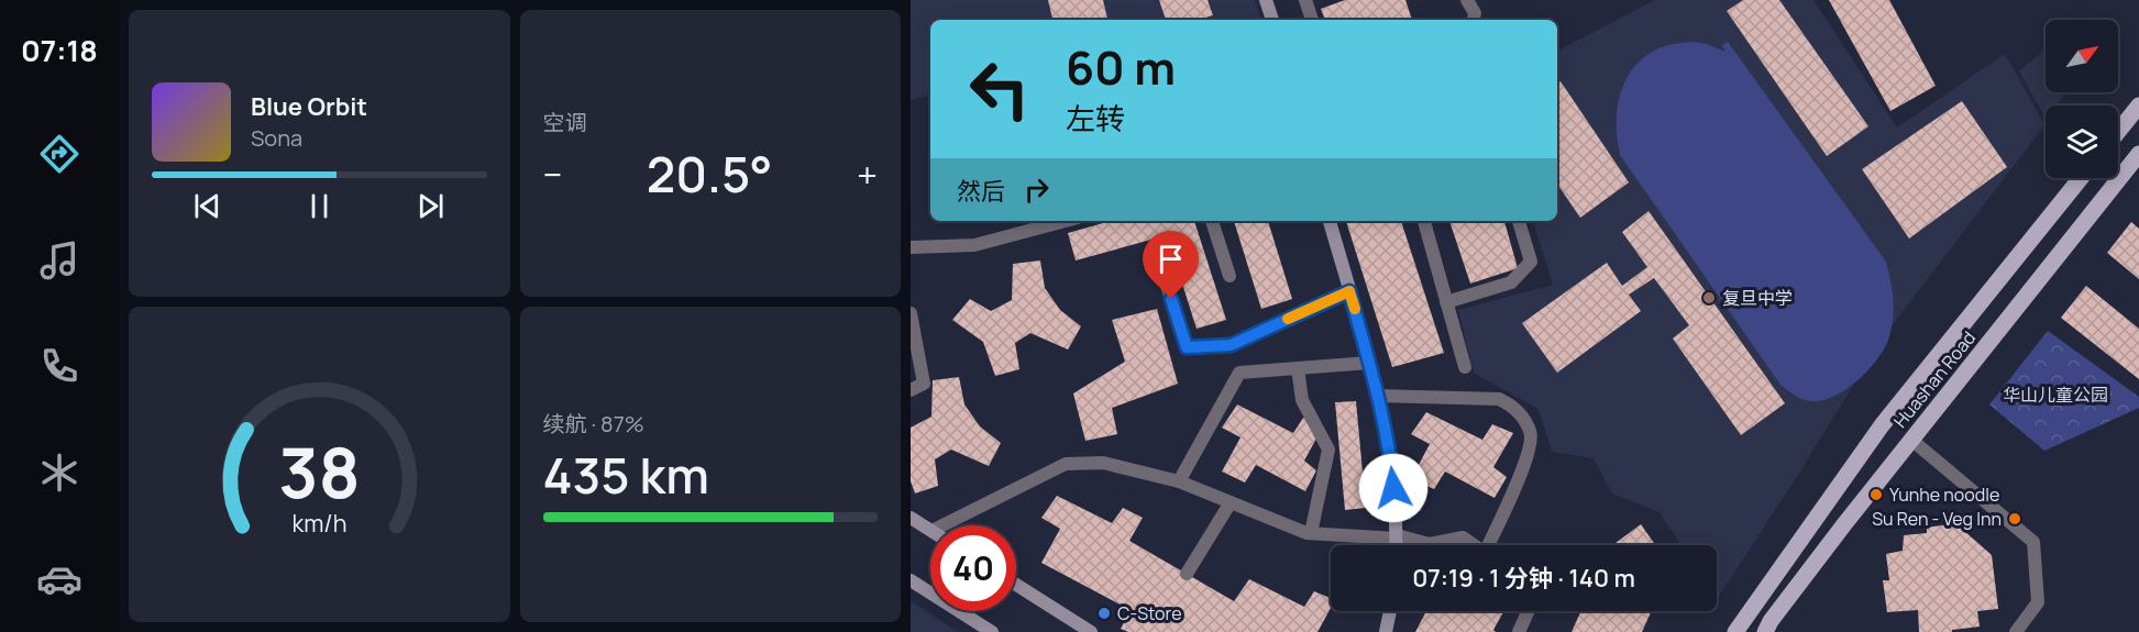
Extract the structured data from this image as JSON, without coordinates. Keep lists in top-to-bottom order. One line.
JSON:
{"streets":{"main road":["Huashan Road"]},"parks":["华山儿童公园"],"places":["复旦中学","Yunhe noodle","Su Ren - Veg Inn","C-Store"],"north":"top right","page":{"tabs":"07:18","tile":["空调",["续航 · 87%","435 km"]],"turn":["60 m","左转"],"song":["Blue Orbit","Sona"],"heat":["−","20.5°","+"],"then":"然后","limit":"40","trip":"07:19 · 1 分钟 · 140 m","gauge":["38","km/h"]}}
